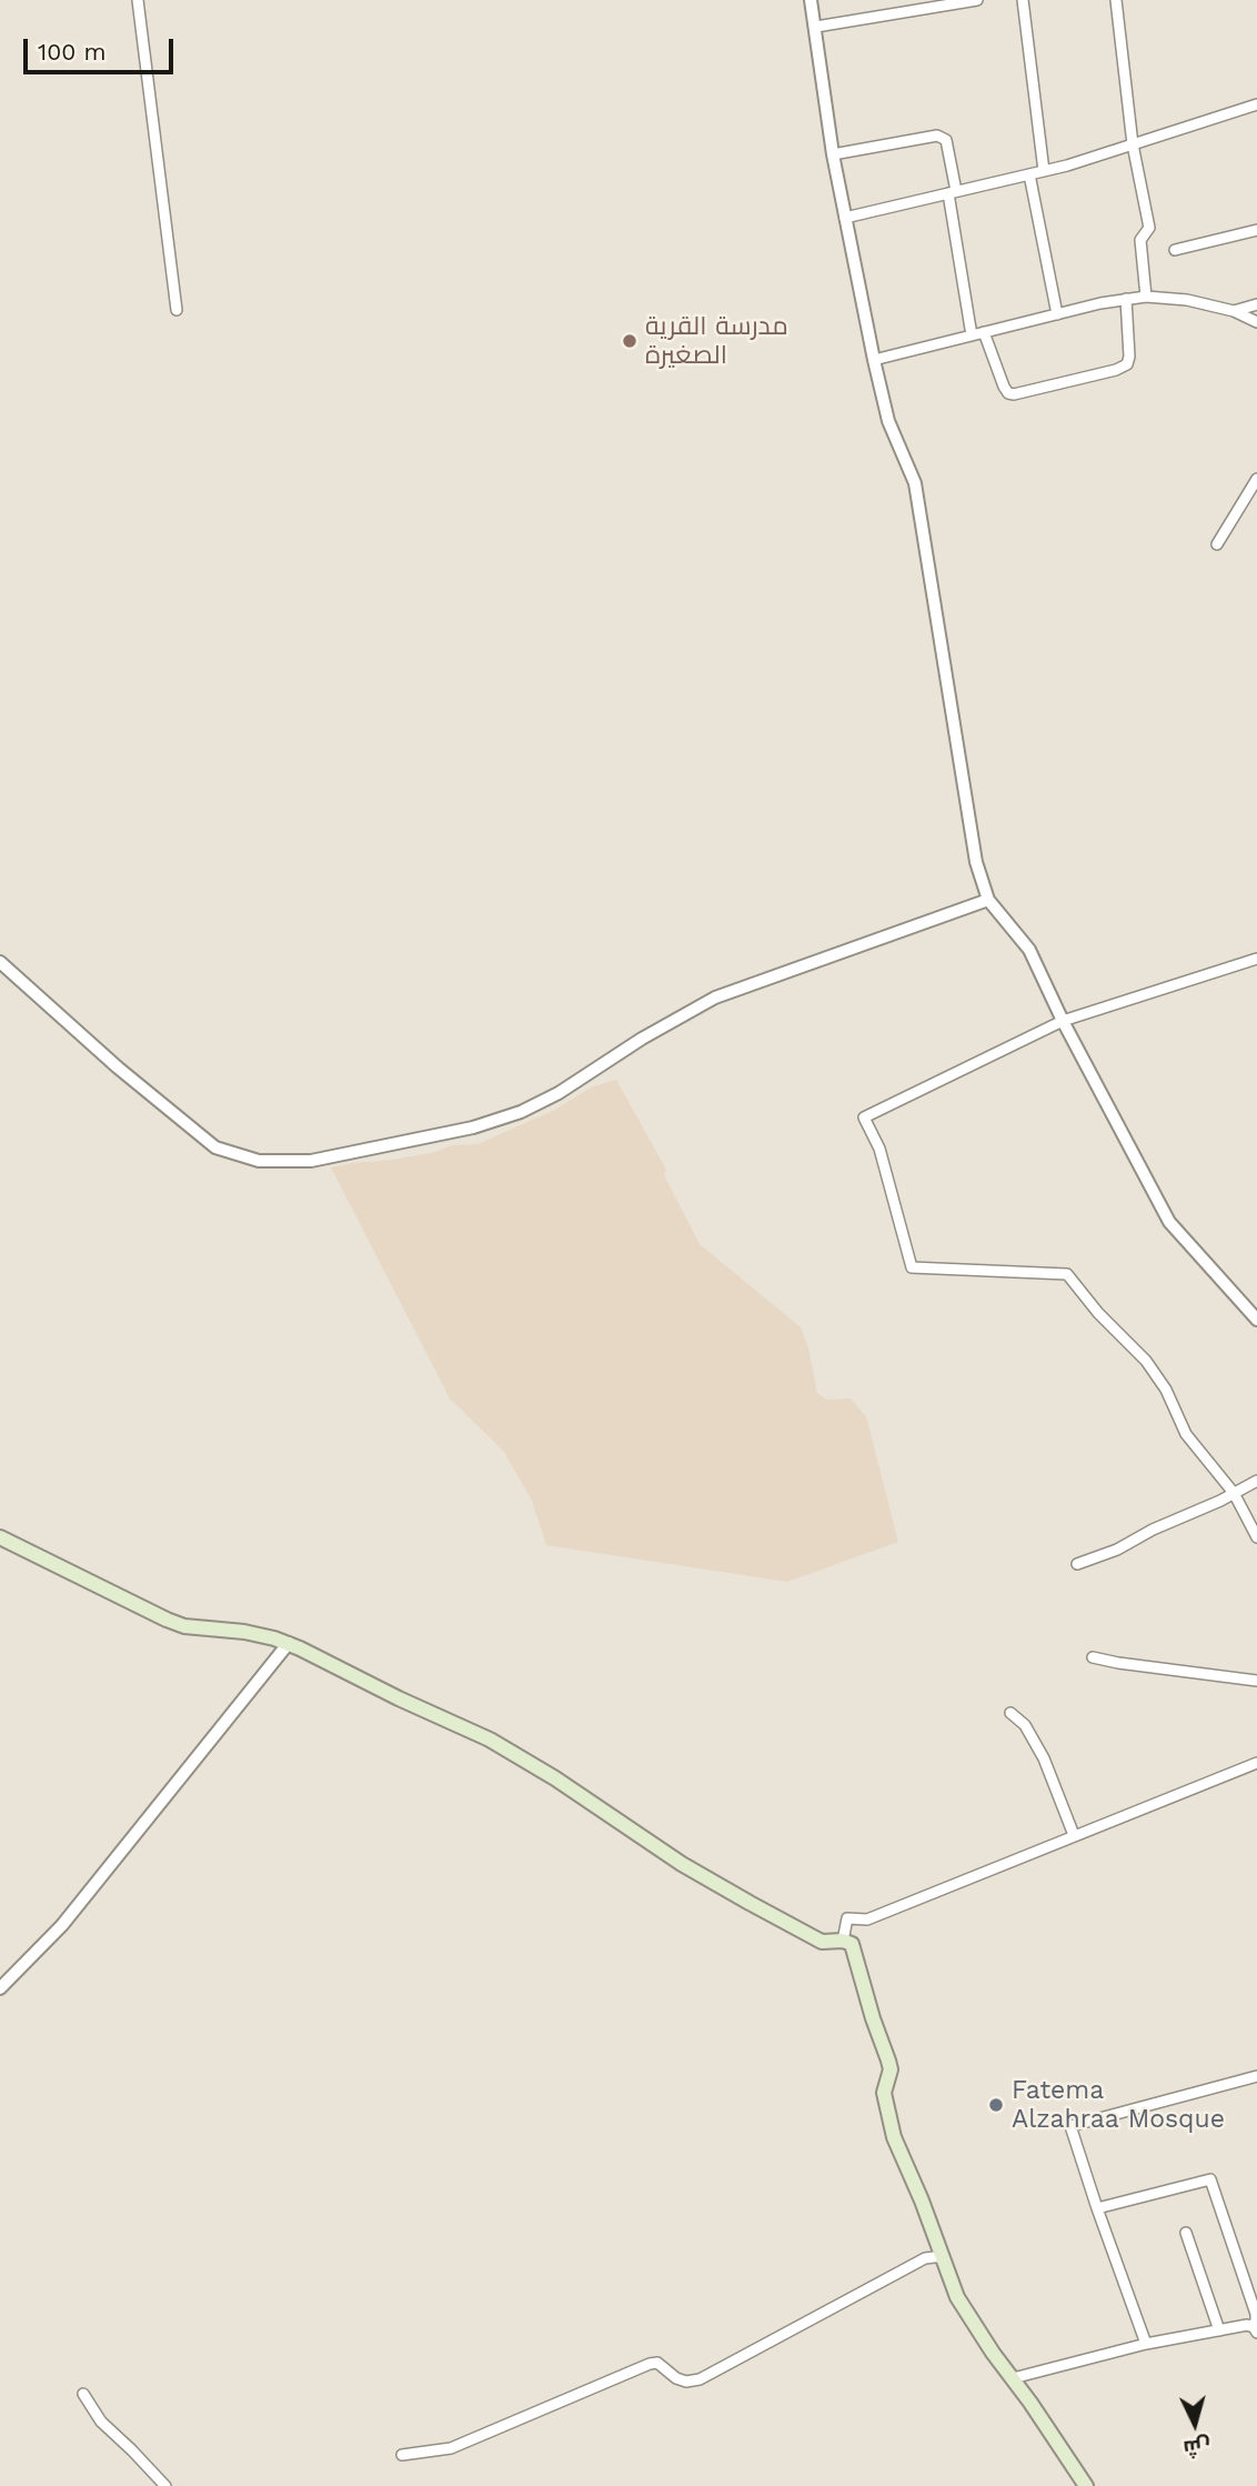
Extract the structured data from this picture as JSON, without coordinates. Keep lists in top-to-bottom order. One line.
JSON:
{"places":["مدرسة القرية الصغيرة","Fatema Alzahraa Mosque"],"scale_bar":"100 m","north":"bottom"}
